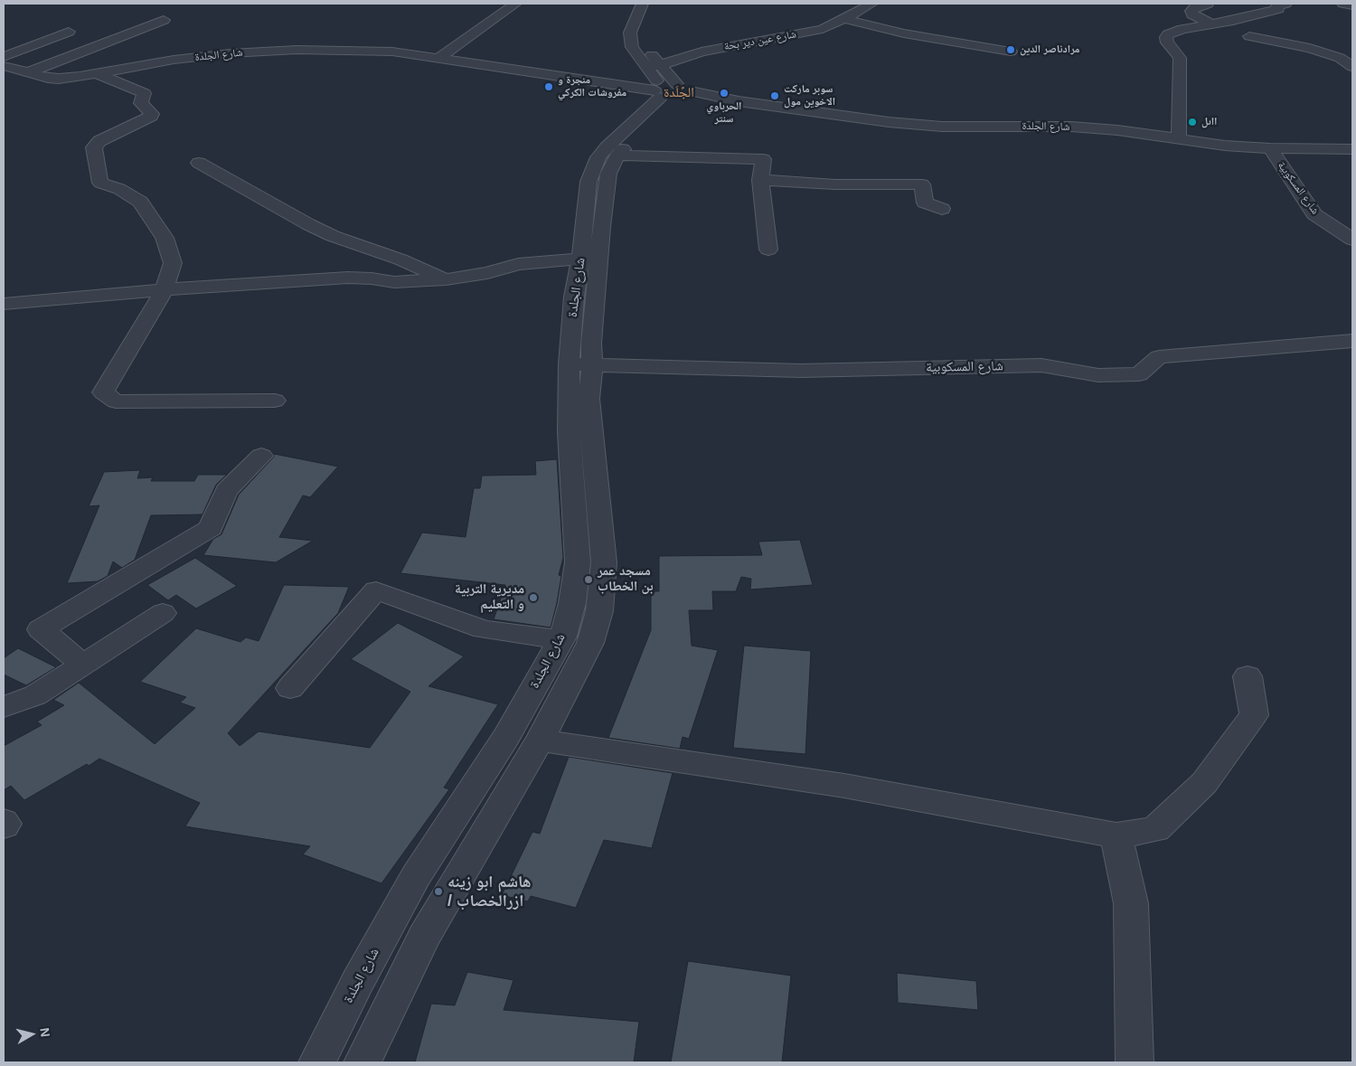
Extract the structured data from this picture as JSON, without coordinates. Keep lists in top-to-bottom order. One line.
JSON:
{"streets":{"street":["شارع عين دير بحة","شارع الجلدة","شارع المسكوبية"]},"crossings":[["شارع الجلدة","شارع المسكوبية"]],"districts":["الجًلَدة"],"places":["مرادناصر الدين","منجرة و مفروشات الكركي","الحرباوي سنتر","سوبر ماركت الاخوين مول","ااىل","مسجد عمر بن الخطاب","مديرية التربية و التعليم","هاشم ابو زينه / ازرالخصاب"],"north":"right"}
